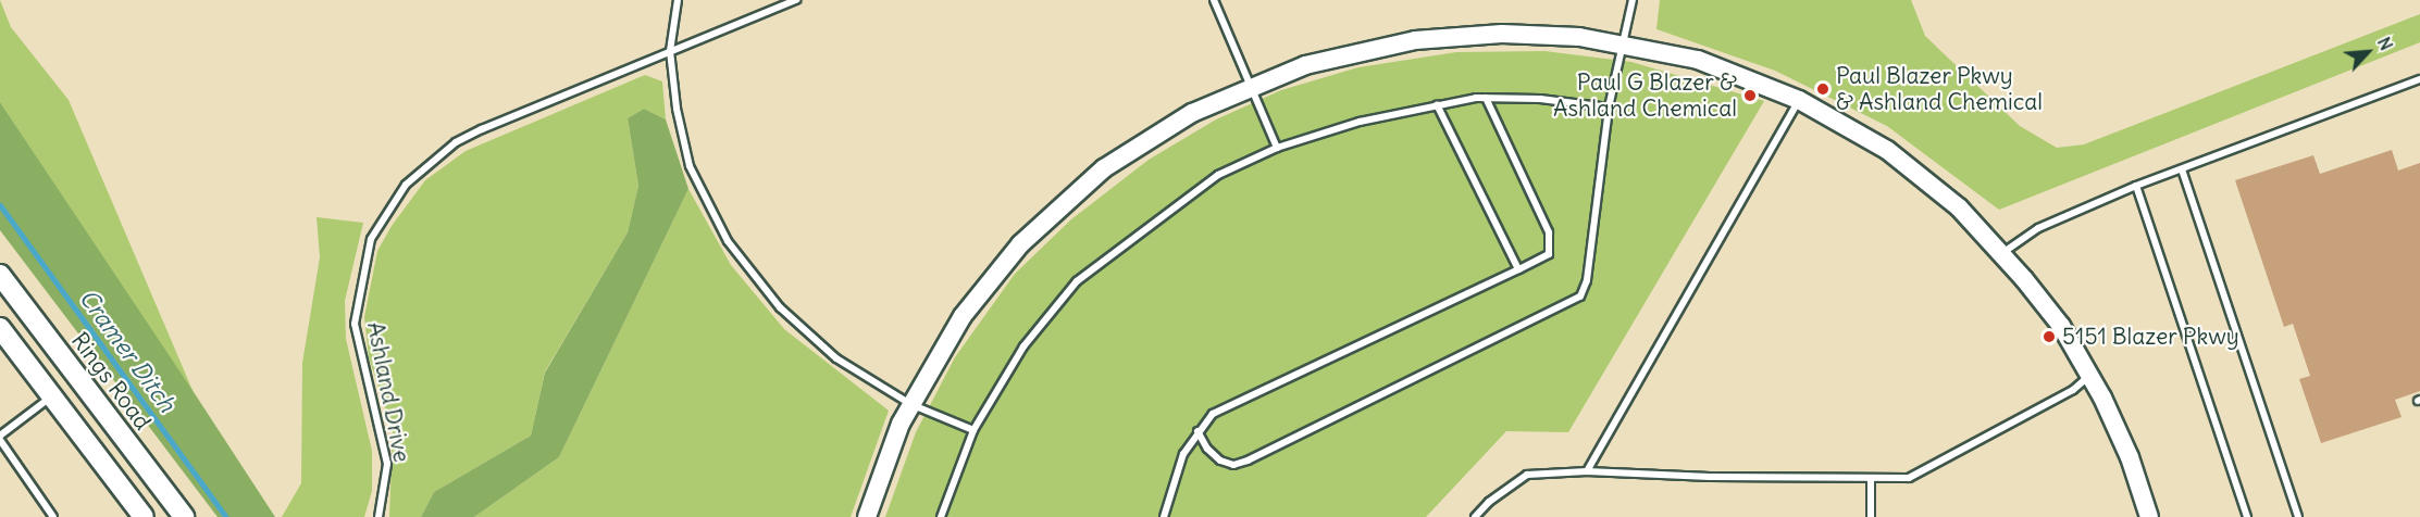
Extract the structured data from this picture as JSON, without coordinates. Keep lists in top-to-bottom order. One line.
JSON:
{"streets":{"main road":["Rings Road"],"lane":["Ashland Drive"]},"water":["Cramer Ditch"],"places":["Paul Blazer Pkwy & Ashland Chemical","Paul G Blazer & Ashland Chemical","5151 Blazer Pkwy"],"north":"top right"}
